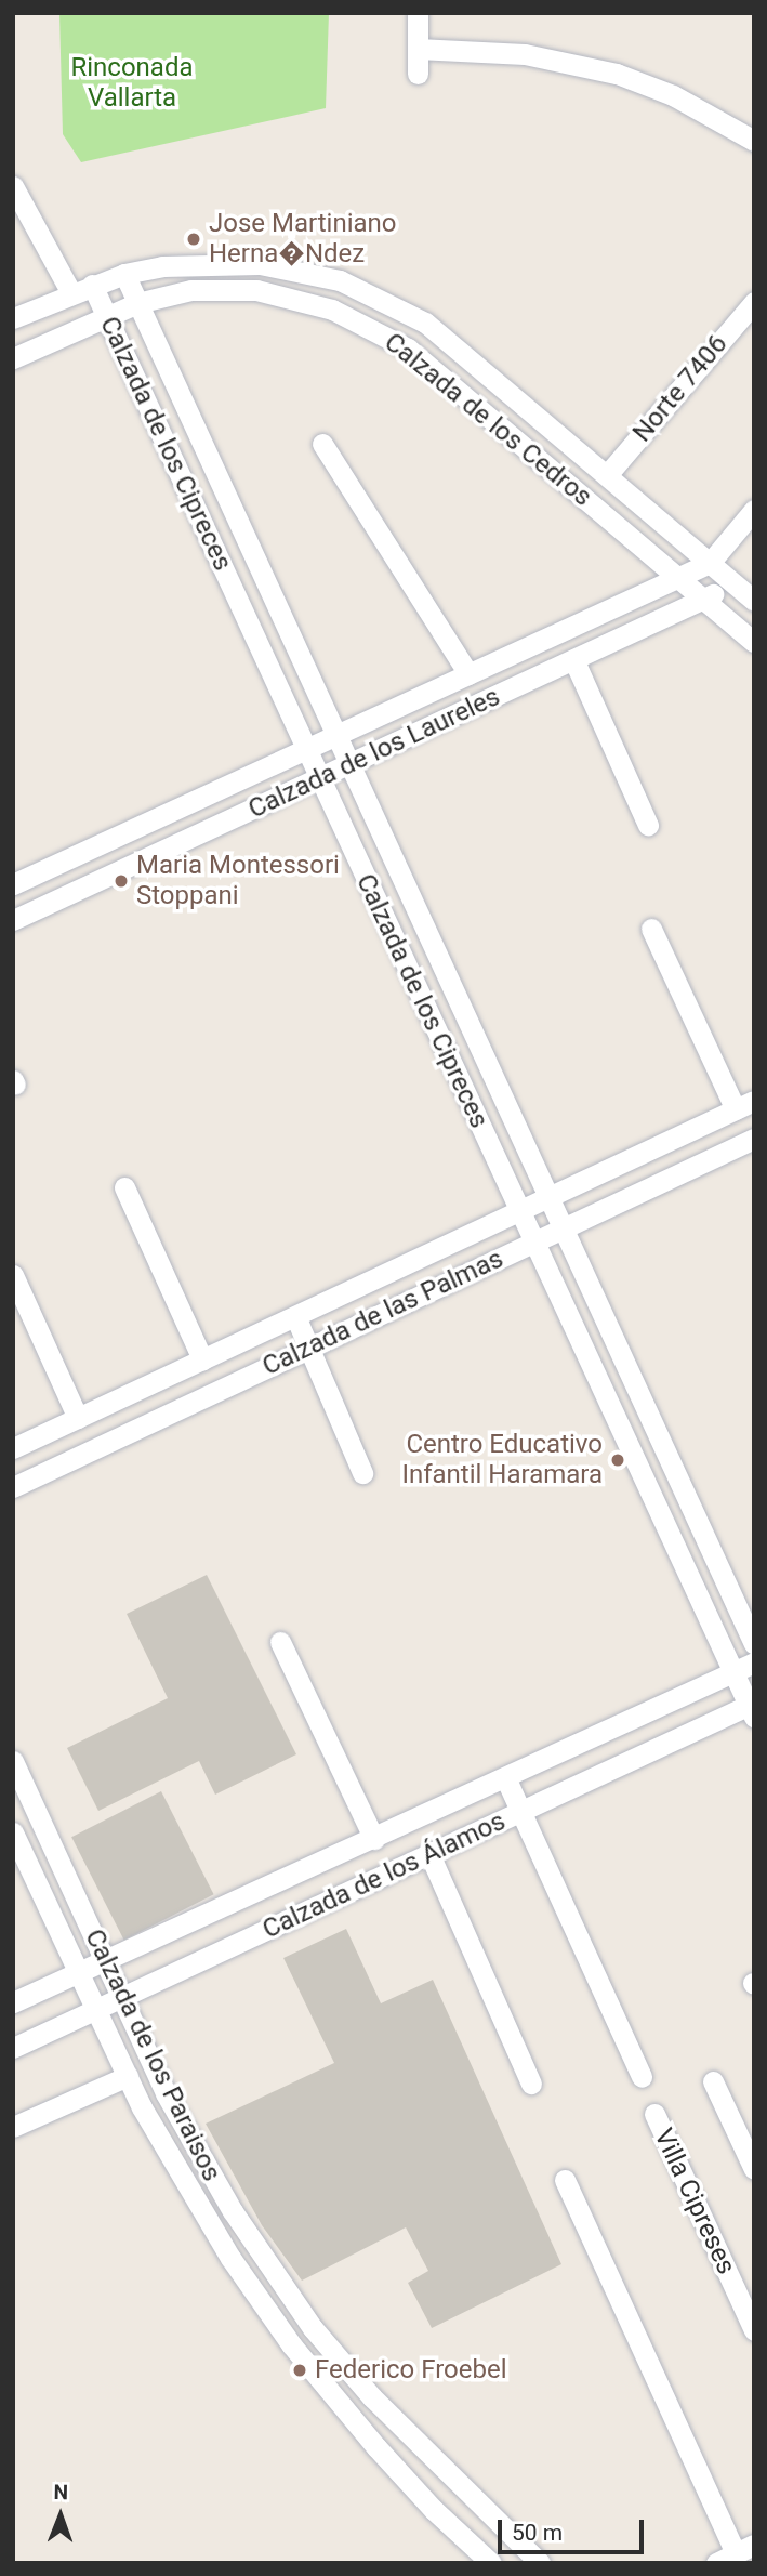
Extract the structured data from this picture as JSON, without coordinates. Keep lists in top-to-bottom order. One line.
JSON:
{"streets":{"street":["Norte 7406","Calzada de los Cedros","Calzada de los Cipreces","Calzada de los Laureles","Calzada de las Palmas","Calzada de los Álamos","Calzada de los Paraisos","Villa Cipreses"]},"crossings":[["Norte 7406","Calzada de los Cedros"],["Calzada de los Cedros","Calzada de los Cipreces"],["Calzada de los Cedros","Calzada de los Laureles"],["Calzada de los Cipreces","Calzada de los Laureles"],["Calzada de los Cipreces","Calzada de las Palmas"],["Calzada de los Cipreces","Calzada de los Álamos"],["Calzada de los Álamos","Calzada de los Paraisos"]],"parks":["Rinconada Vallarta"],"places":["Jose Martiniano Herna�Ndez","Maria Montessori Stoppani","Centro Educativo Infantil Haramara","Federico Froebel"],"scale_bar":"50 m","north":"top"}
